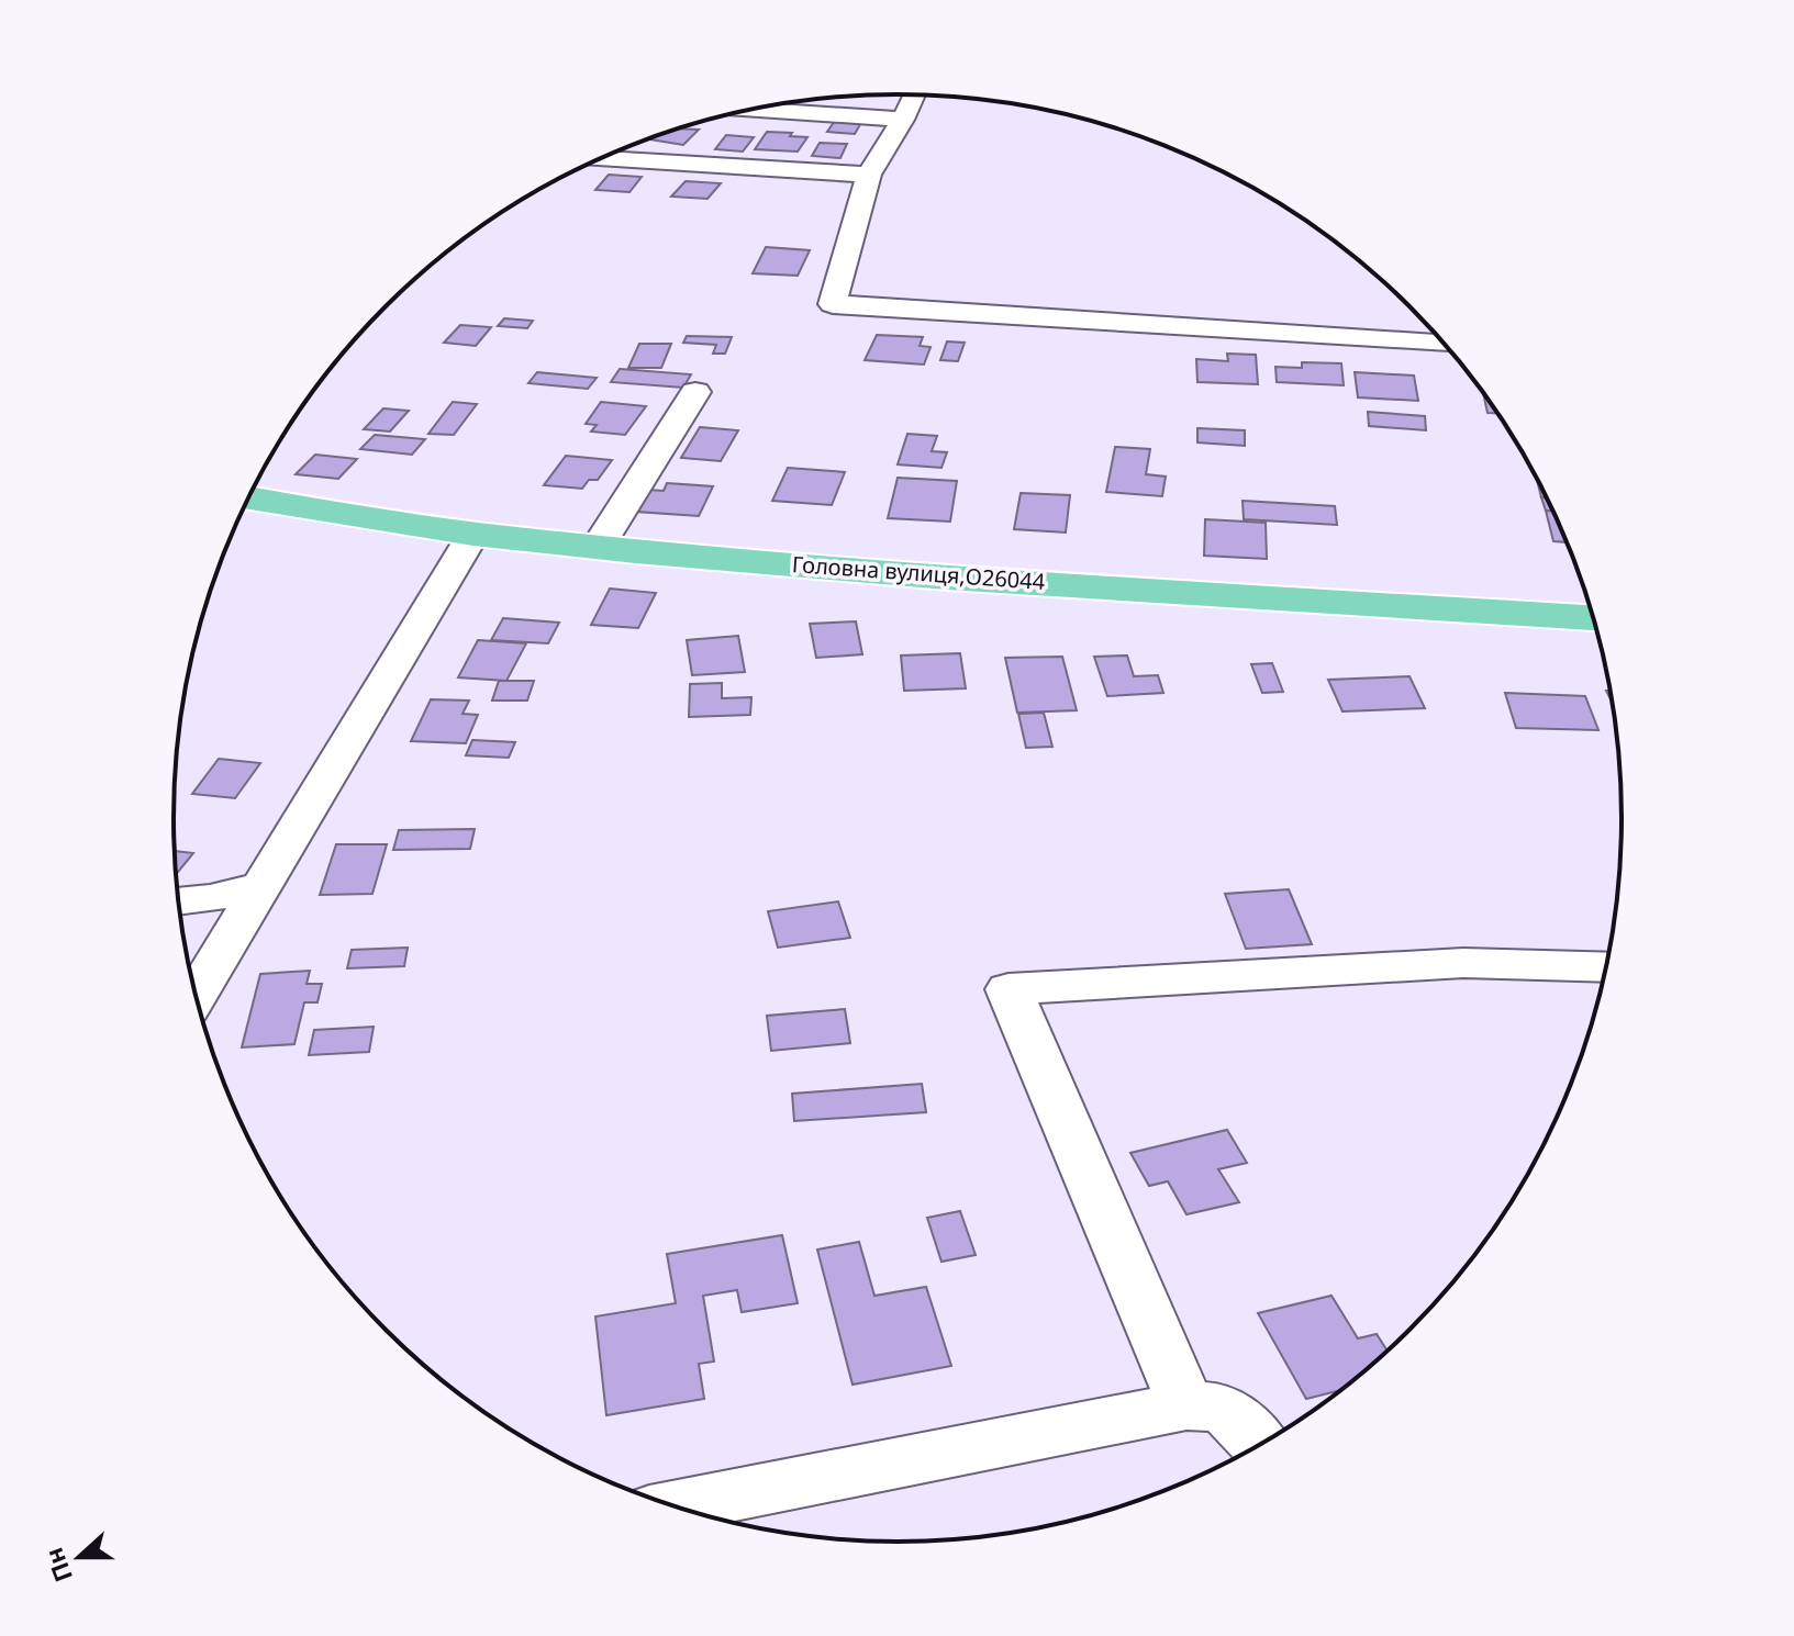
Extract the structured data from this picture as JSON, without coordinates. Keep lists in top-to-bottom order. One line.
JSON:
{"streets":{"main road":["Головна вулиця,О26044"]},"north":"left"}
